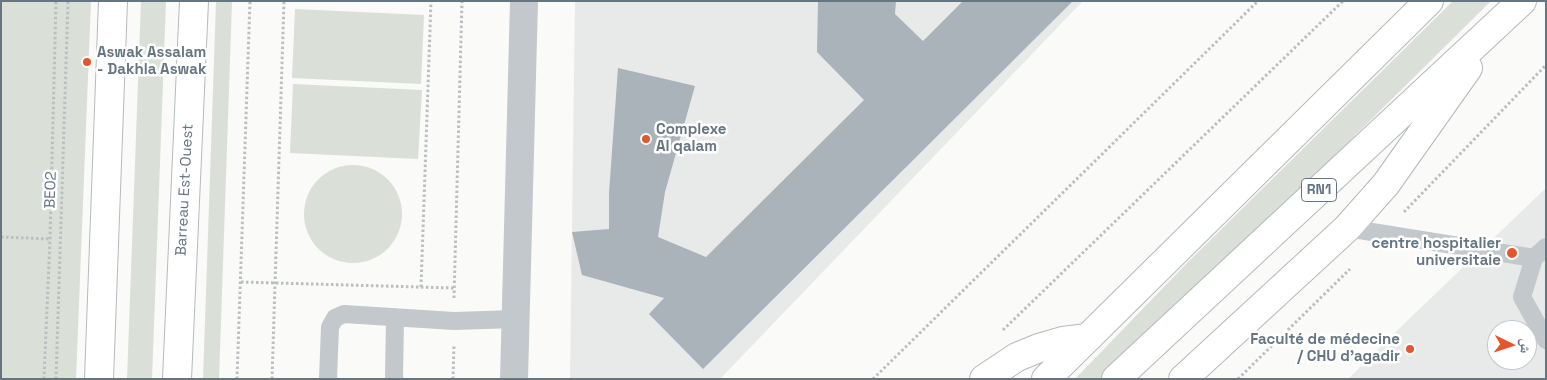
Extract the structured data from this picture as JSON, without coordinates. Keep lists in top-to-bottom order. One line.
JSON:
{"streets":{"main road":["Barreau Est-Ouest","RN1"],"path":["BEO2"]},"places":["Aswak Assalam - Dakhla Aswak","Complexe Al qalam","centre hospitalier universitaie","Faculté de médecine / CHU d'agadir"],"north":"right"}
